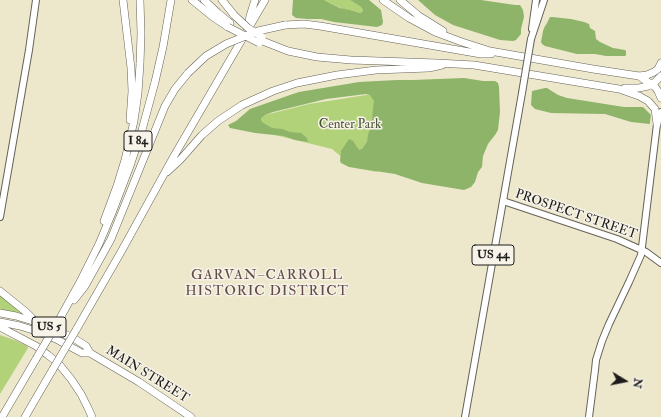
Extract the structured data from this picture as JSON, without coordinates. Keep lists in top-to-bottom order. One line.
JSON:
{"streets":{"highway":["I 84","US 5","MAIN STREET"],"main road":["PROSPECT STREET","US 44"]},"crossings":[["PROSPECT STREET","US 44"]],"districts":["GARVAN–CARROLL HISTORIC DISTRICT"],"parks":["Center Park"],"north":"right"}
